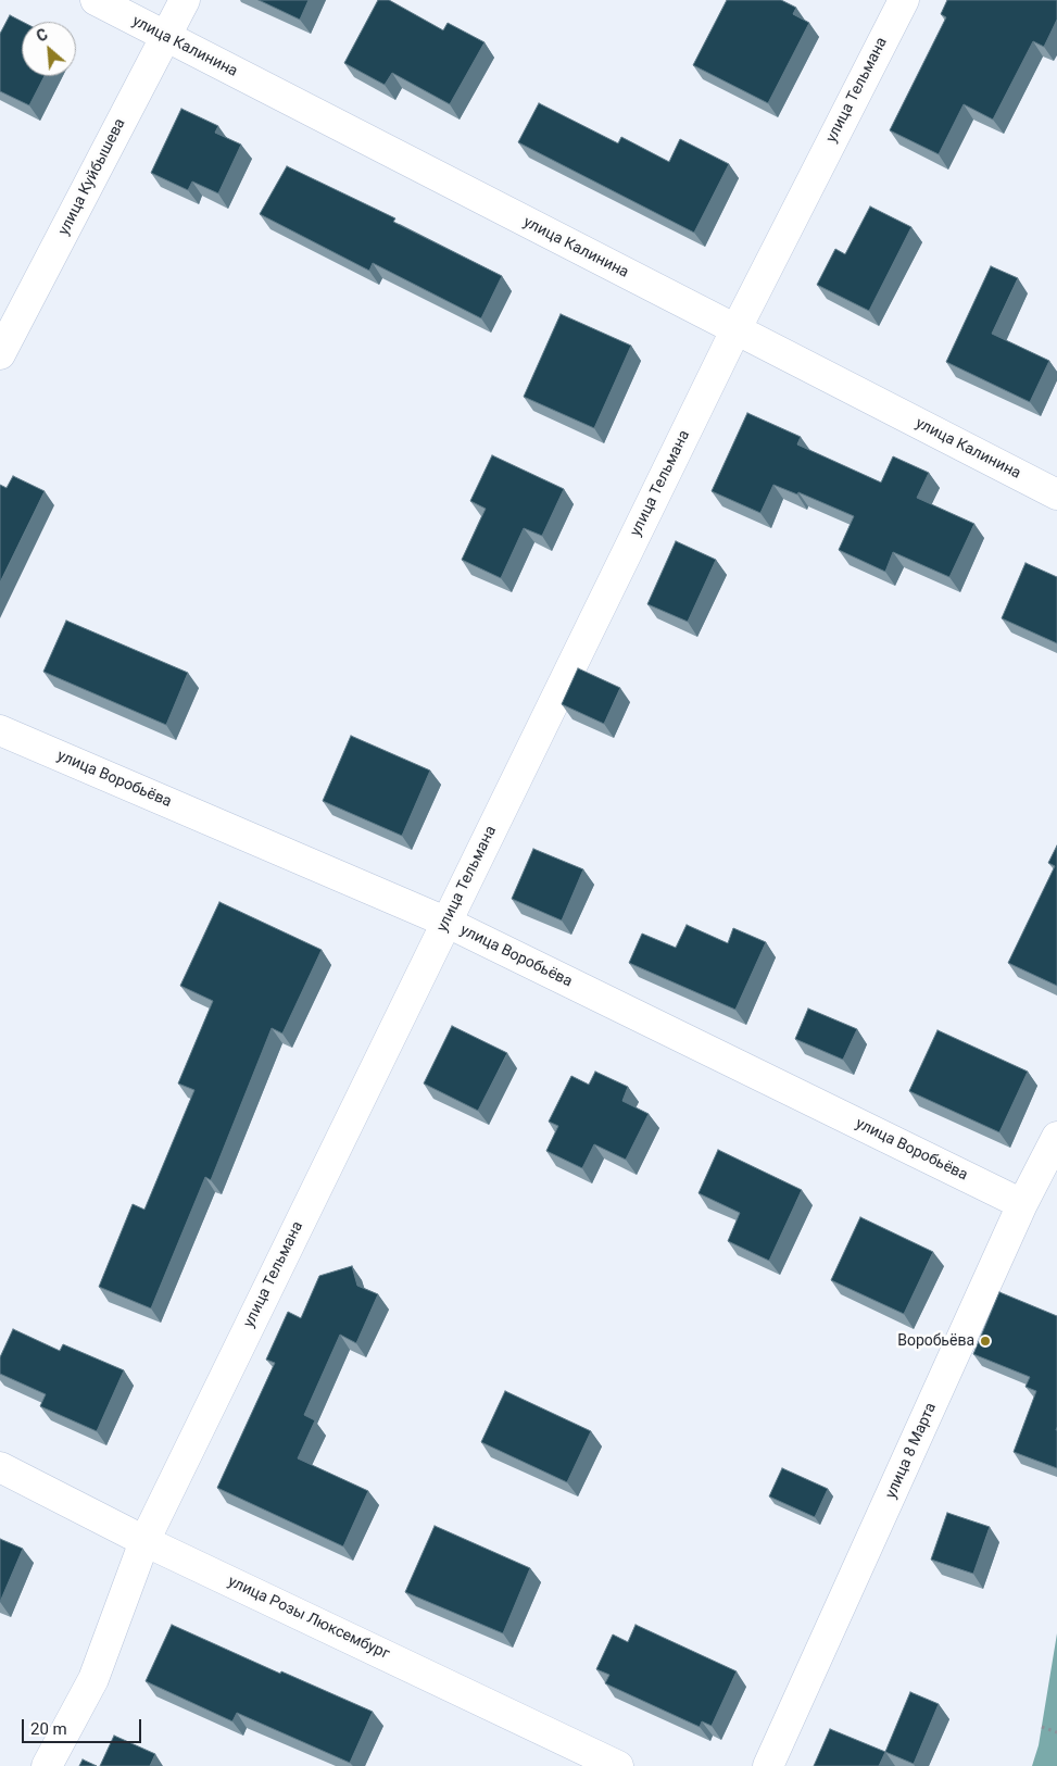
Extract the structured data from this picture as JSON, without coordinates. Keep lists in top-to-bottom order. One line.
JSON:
{"streets":{"street":["улица Калинина","улица Тельмана","улица Куйбышева","улица Воробьёва","улица 8 Марта","улица Розы Люксембург"]},"crossings":[["улица Калинина","улица Тельмана"],["улица Калинина","улица Куйбышева"],["улица Тельмана","улица Воробьёва"],["улица Тельмана","улица Розы Люксембург"],["улица Воробьёва","улица 8 Марта"]],"places":["Воробьёва"],"scale_bar":"20 m","north":"top left"}
